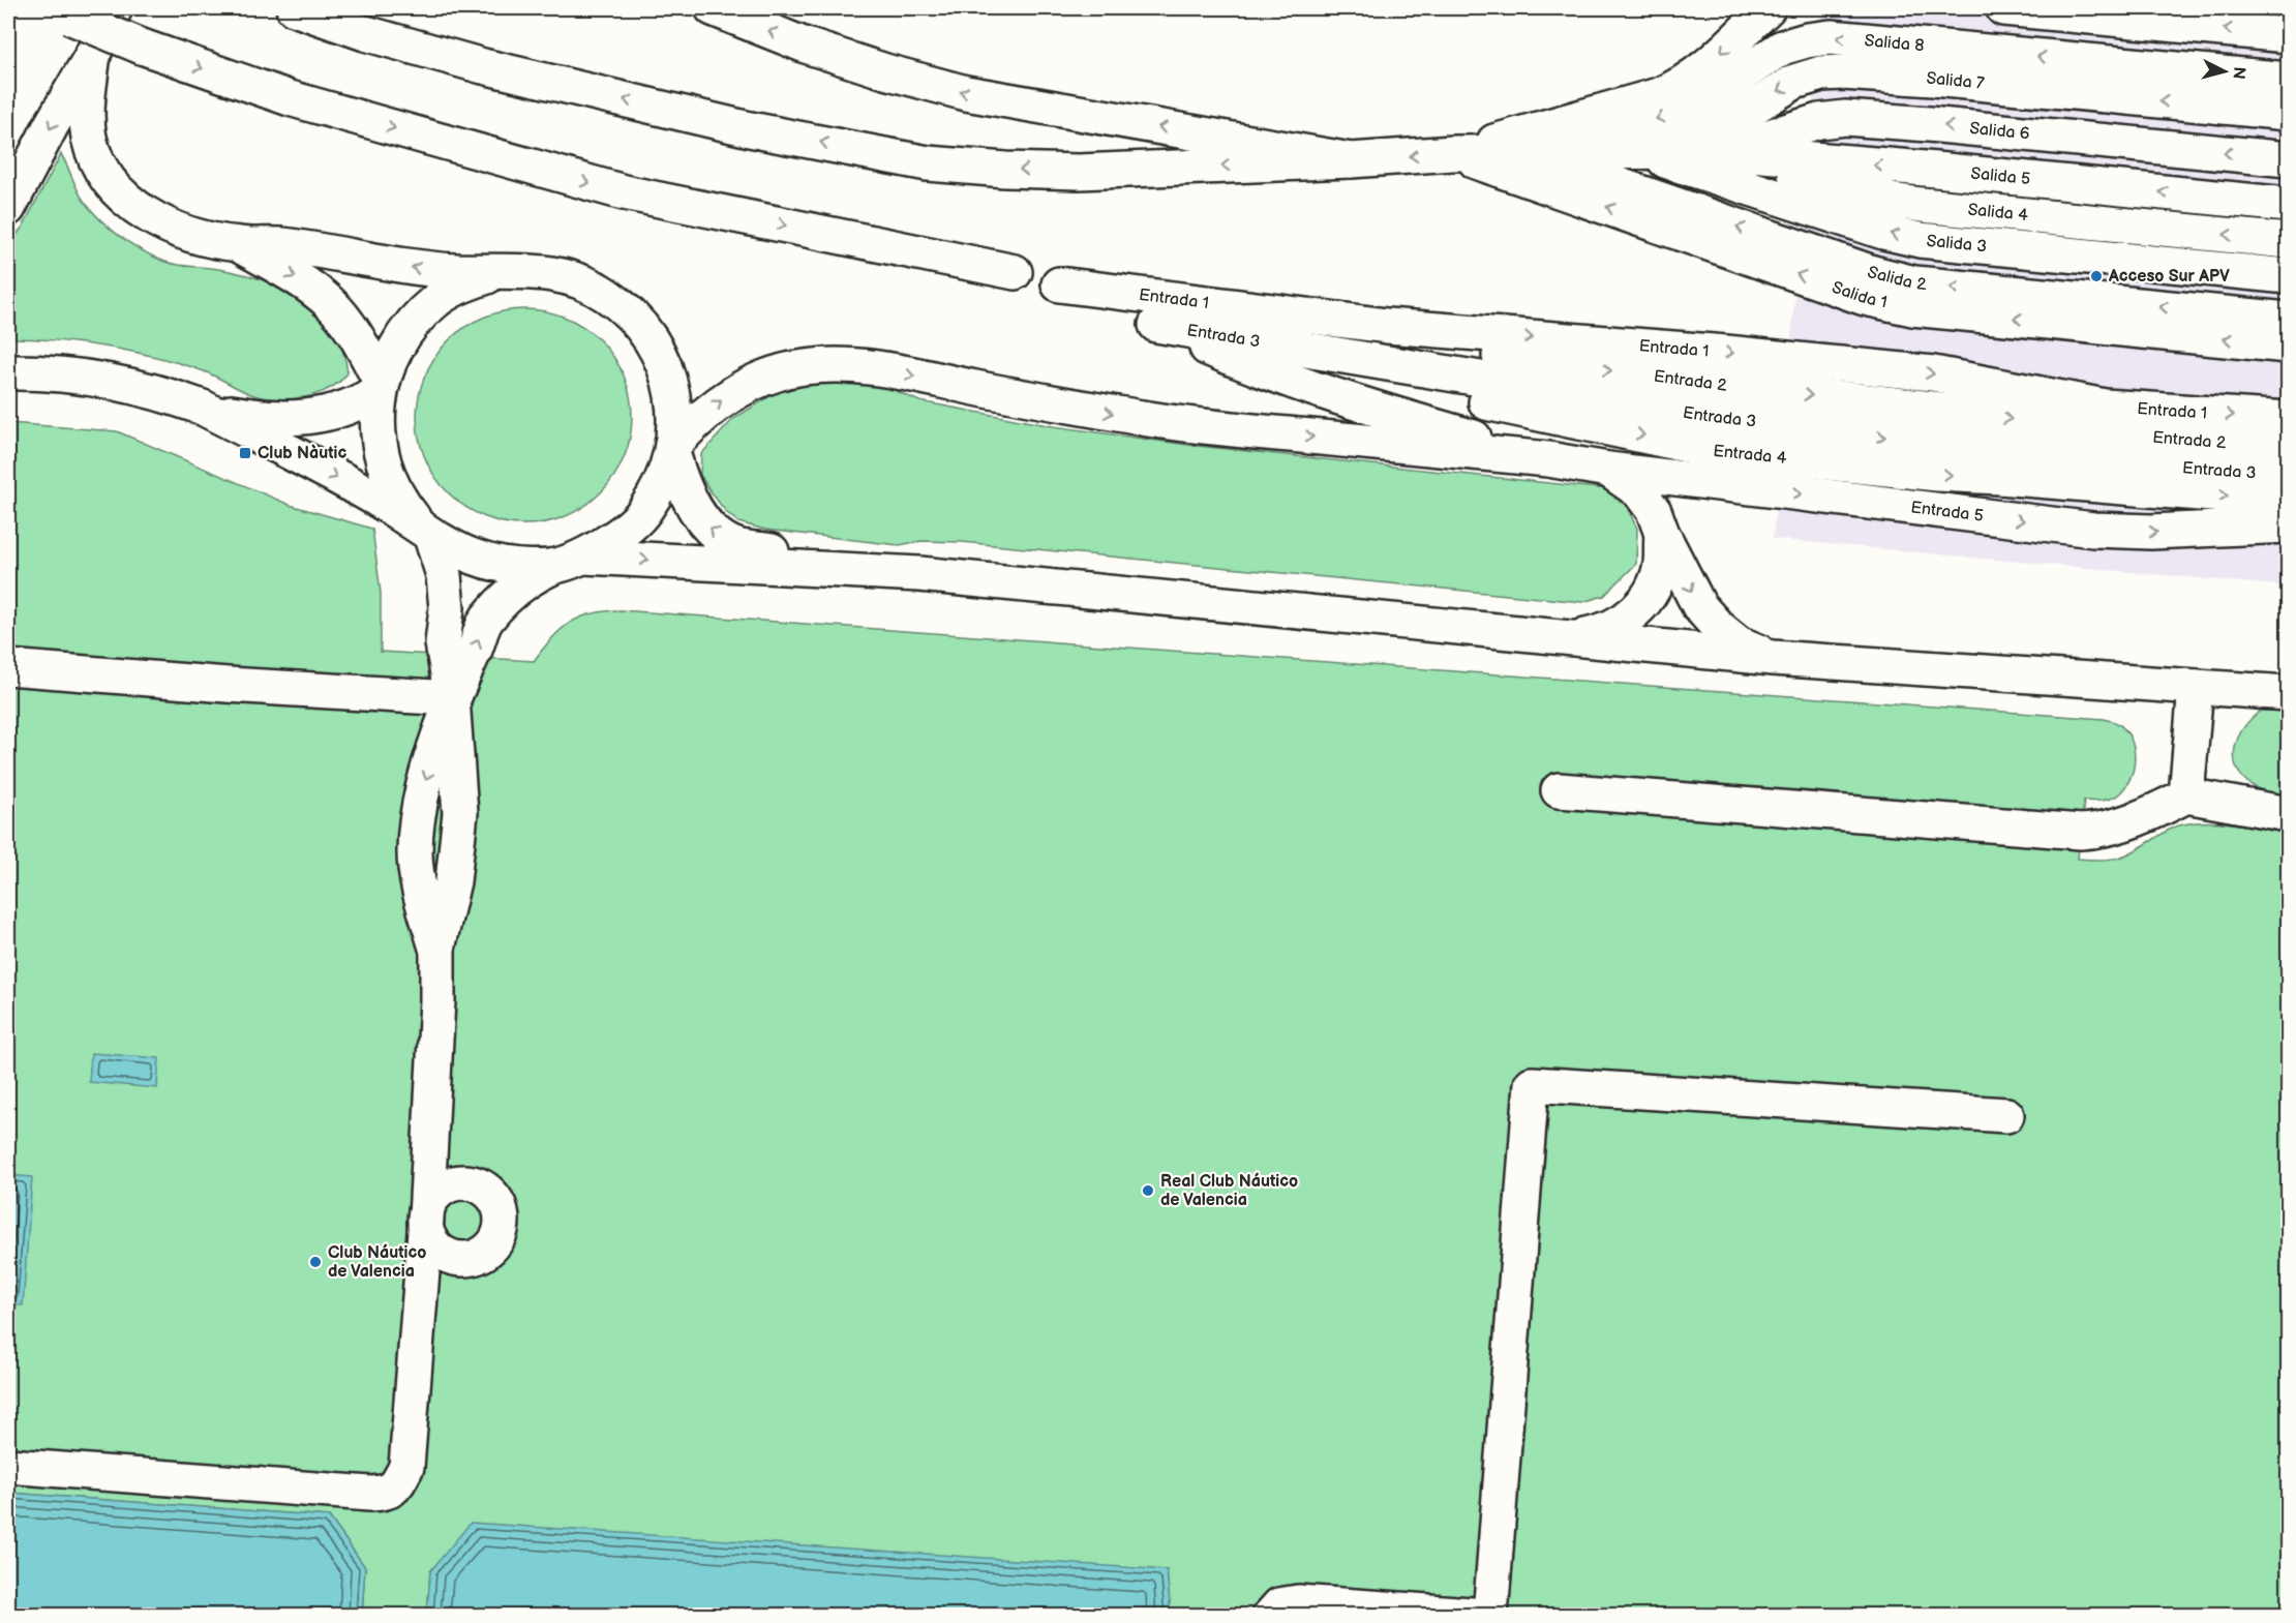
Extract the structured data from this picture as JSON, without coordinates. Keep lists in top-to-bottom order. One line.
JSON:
{"streets":{"main road":["Salida 8","Salida 7","Salida 6","Salida 5","Salida 4","Salida 3","Salida 2","Salida 1","Entrada 1","Entrada 3","Entrada 2","Entrada 4","Entrada 5"]},"crossings":[["Salida 8","Salida 2"],["Salida 7","Salida 3"],["Salida 6","Salida 5"],["Salida 6","Salida 4"],["Salida 5","Salida 4"]],"places":{"other":["Acceso Sur APV","Real Club Náutico de Valencia","Club Náutico de Valencia"],"transit":["Club Nàutic"]},"north":"right"}
